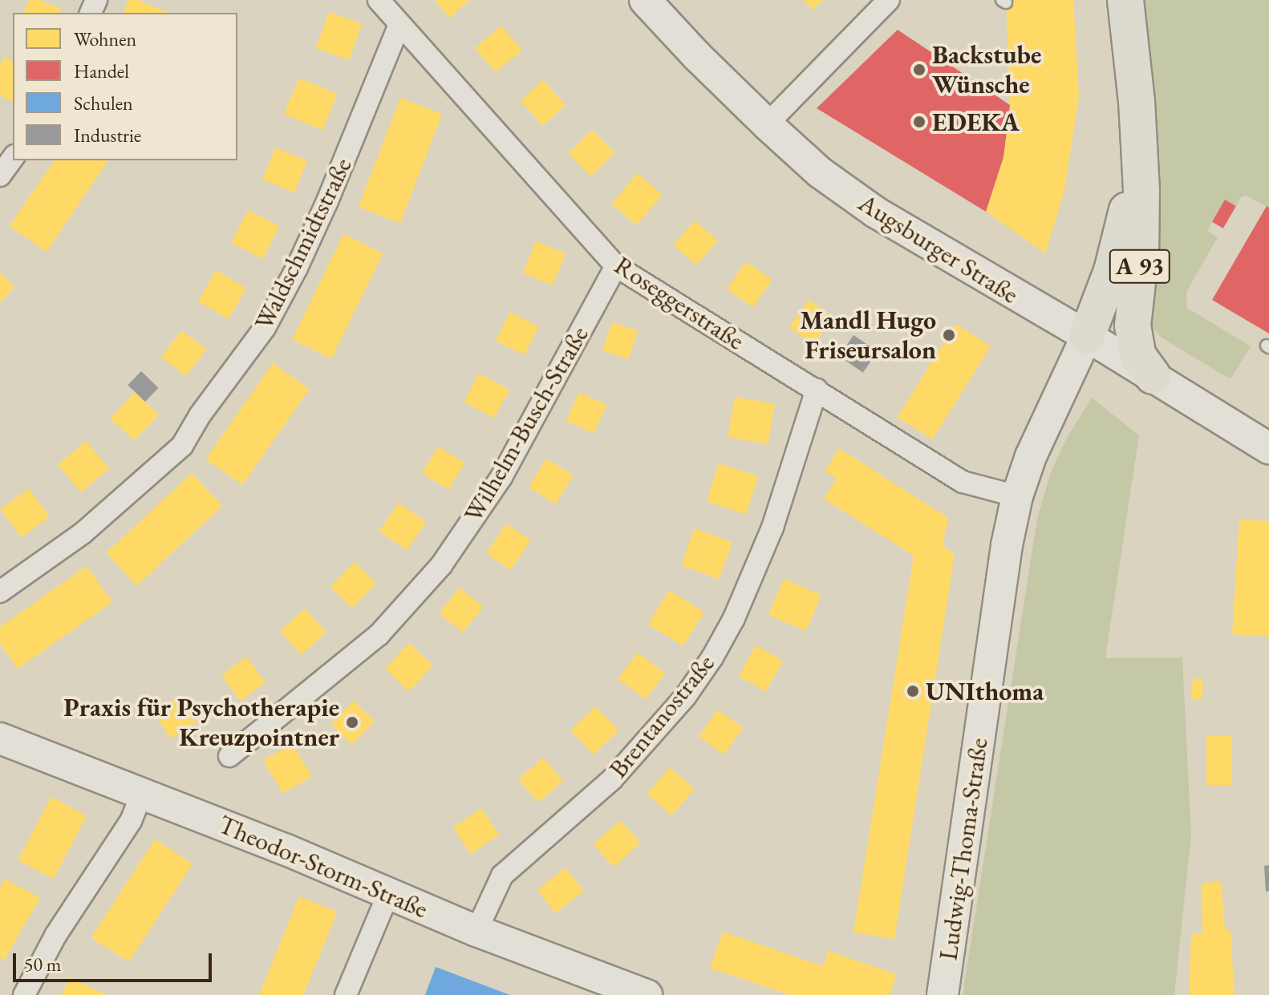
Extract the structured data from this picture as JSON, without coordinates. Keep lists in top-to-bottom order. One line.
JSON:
{"streets":{"highway":["A 93"],"street":["Waldschmidtstraße","Augsburger Straße","Roseggerstraße","Wilhelm-Busch-Straße","Brentanostraße","Ludwig-Thoma-Straße","Theodor-Storm-Straße"]},"crossings":[["Waldschmidtstraße","Roseggerstraße"],["Augsburger Straße","A 93"],["Augsburger Straße","Ludwig-Thoma-Straße"],["A 93","Ludwig-Thoma-Straße"],["Roseggerstraße","Wilhelm-Busch-Straße"],["Roseggerstraße","Brentanostraße"],["Roseggerstraße","Ludwig-Thoma-Straße"],["Brentanostraße","Theodor-Storm-Straße"]],"places":["Backstube Wünsche","EDEKA","Mandl Hugo Friseursalon","UNIthoma","Praxis für Psychotherapie Kreuzpointner"],"legend":["Wohnen","Handel","Schulen","Industrie"],"scale_bar":"50 m"}
